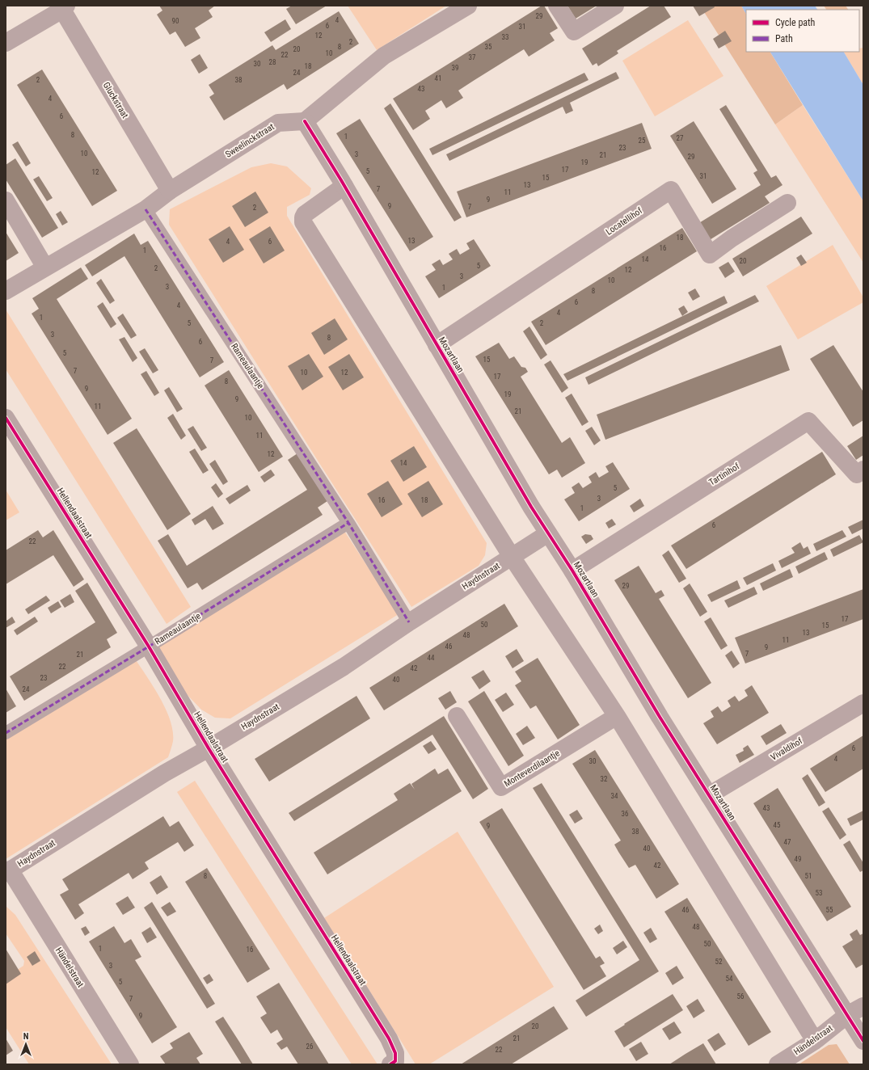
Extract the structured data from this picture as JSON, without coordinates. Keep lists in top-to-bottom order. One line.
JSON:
{"streets":{"street":["Gluckstraat","Sweelinckstraat","Locatellihof","Mozartlaan","Rameaulaantje","Tartinihof","Hellendaalstraat","Haydnstraat","Vivaldihof","Monteverdilaantje","Händelstraat"]},"crossings":[["Gluckstraat","Sweelinckstraat"],["Sweelinckstraat","Mozartlaan"],["Sweelinckstraat","Rameaulaantje"],["Locatellihof","Mozartlaan"],["Mozartlaan","Tartinihof"],["Mozartlaan","Vivaldihof"],["Mozartlaan","Händelstraat"],["Rameaulaantje","Hellendaalstraat"],["Rameaulaantje","Haydnstraat"],["Hellendaalstraat","Haydnstraat"],["Haydnstraat","Händelstraat"]],"house_numbers":["29","4","90","6","31","12","33","2","8","35","20","10","22","37","28","30","18","39","24","41","2","38","43","4","6","8","1","27","25","23","10","3","21","29","19","17","5","12","31","15","13","7","11","9","9","7","2","18","13","4","6","16","1","14","20","5","2","12","3","10","3","1","8","6","4","4","1","5","2","3","8","6","5","15","7","7","10","12","17","8","9","19","9","11","21","10","11","12","14","5","3","16","18","1","6","22","29","17","50","15","13","48","11","46","9","7","21","44","22","42","23","40","24","6","4","30","32","34","43","36","45","9","38","47","40","49","42","8","51","53","46","55","48","50","1","16","52","3","54","5","56","7","9","20","21","26","22"],"legend":["Cycle path","Path"],"north":"top"}
